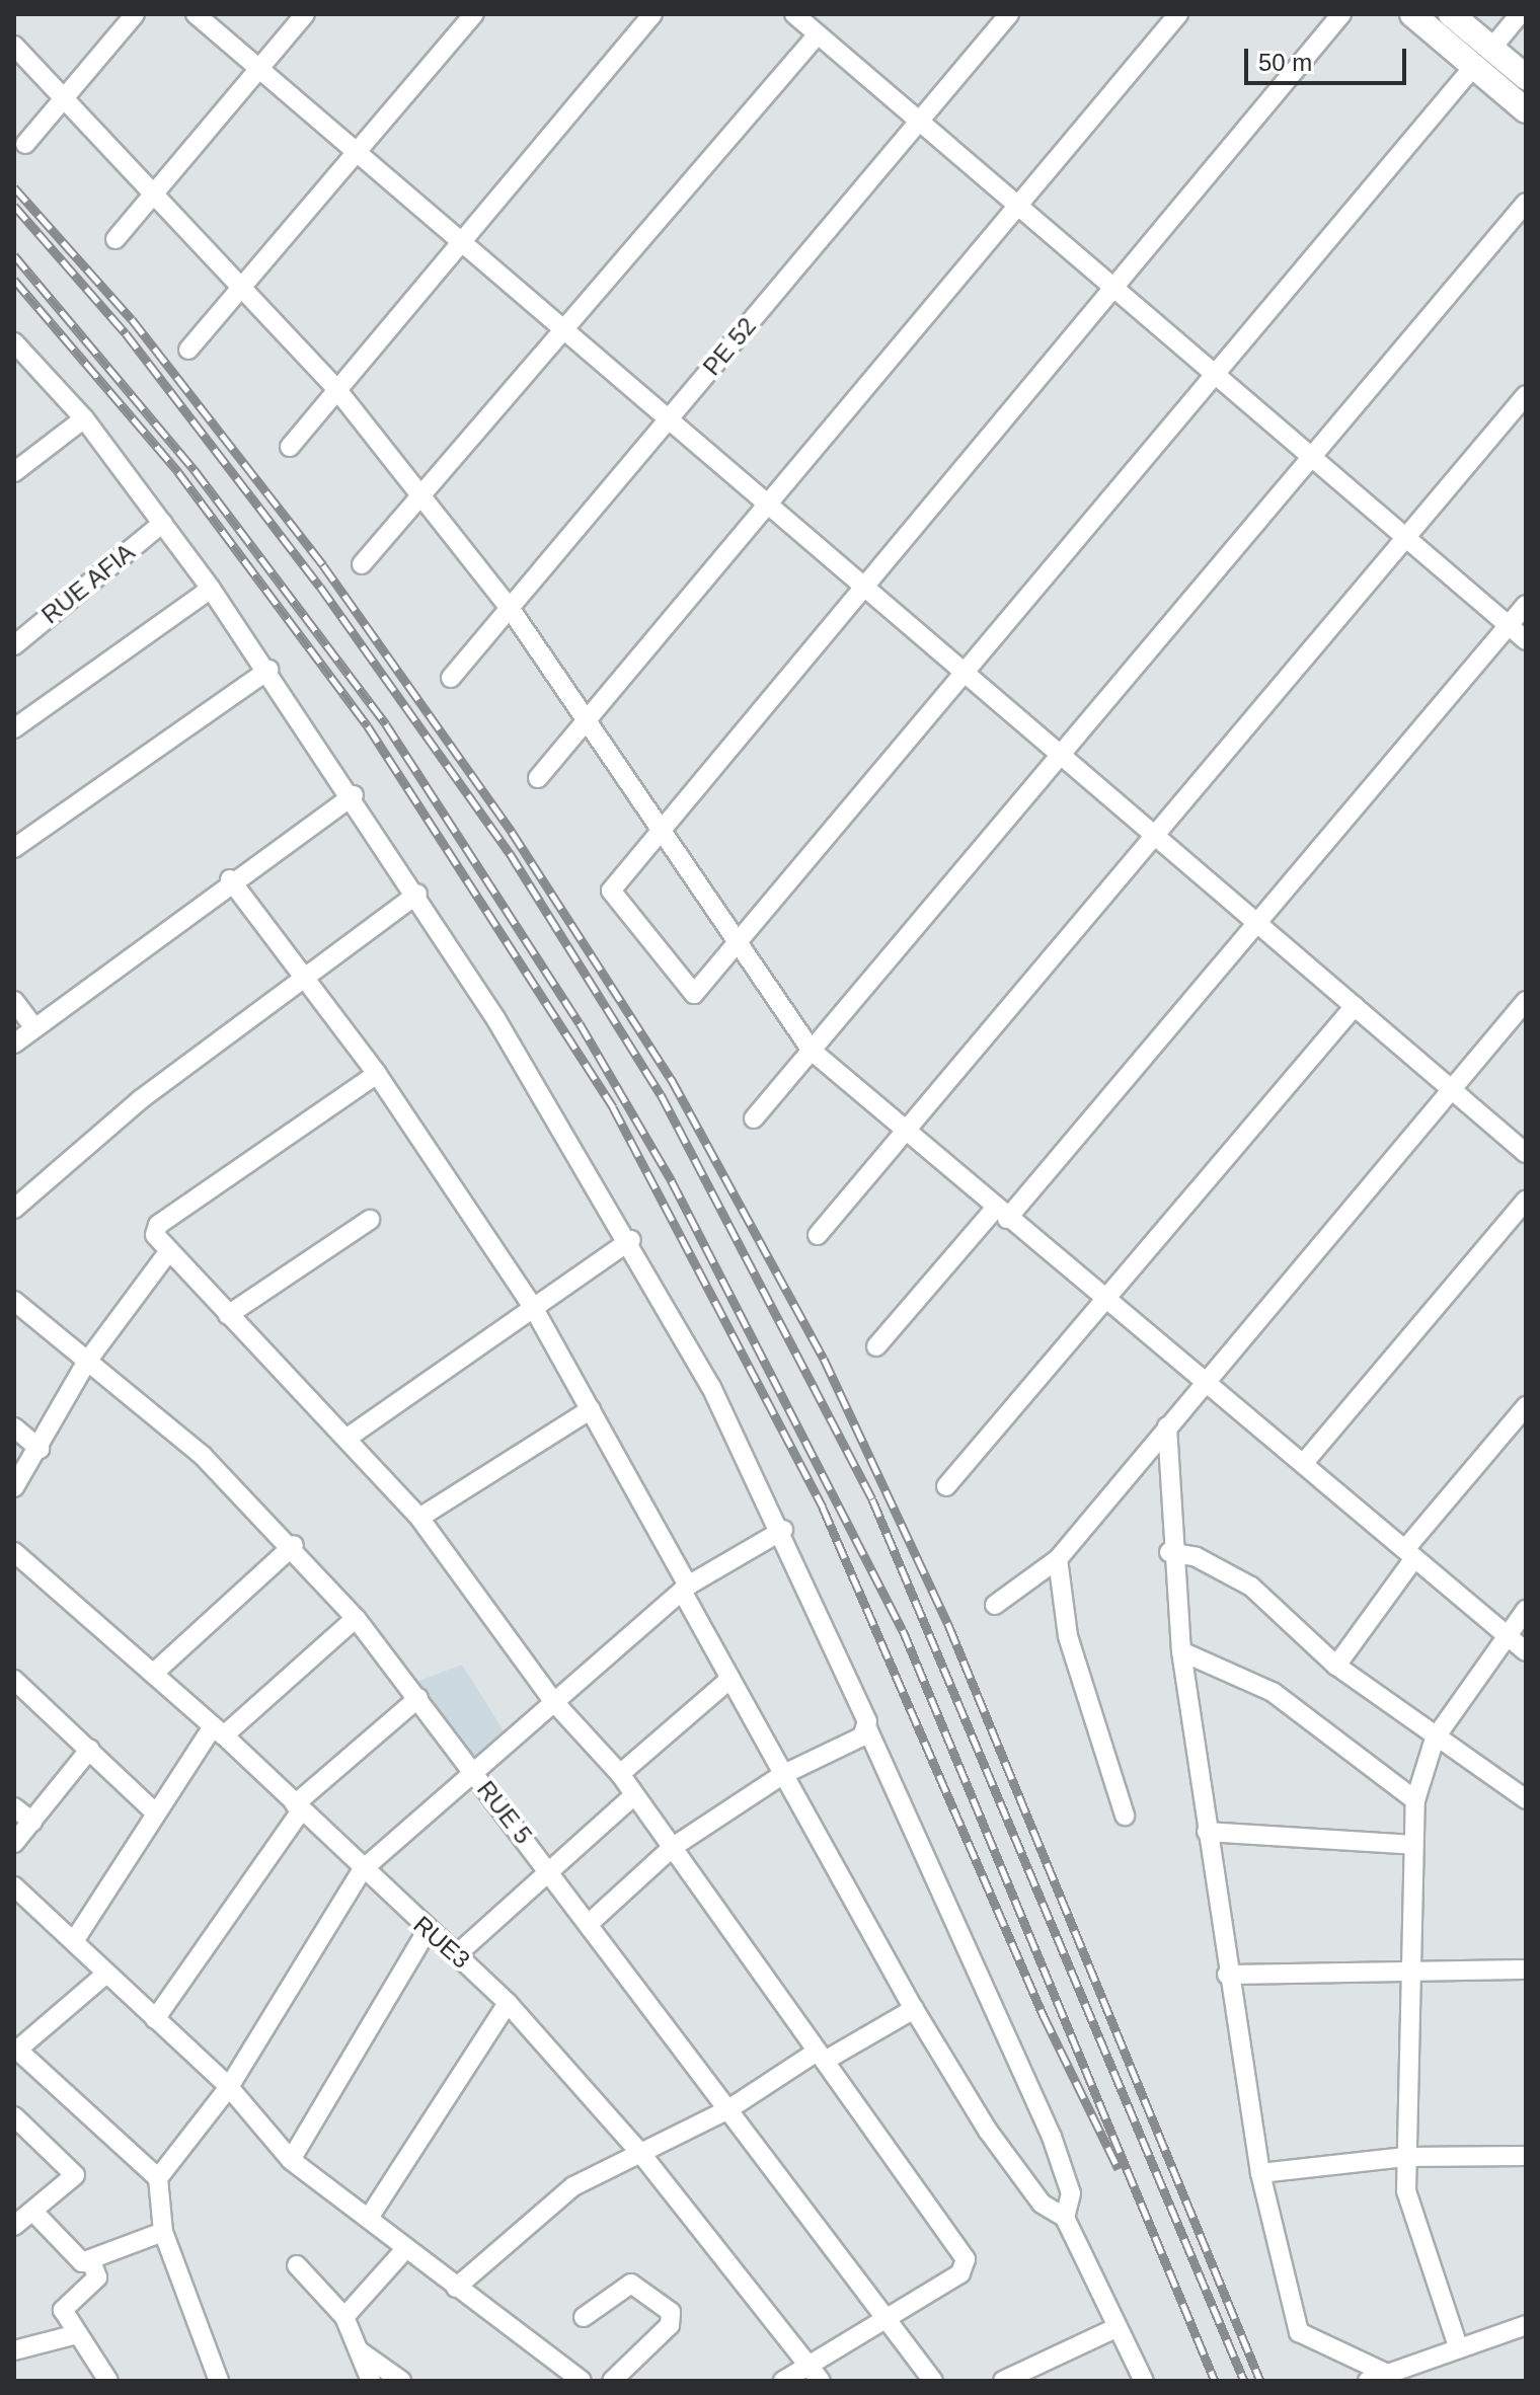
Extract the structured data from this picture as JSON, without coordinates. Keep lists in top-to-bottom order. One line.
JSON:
{"streets":{"street":["PE 52","RUE AFIA","RUE 5","RUE3"]},"scale_bar":"50 m"}
